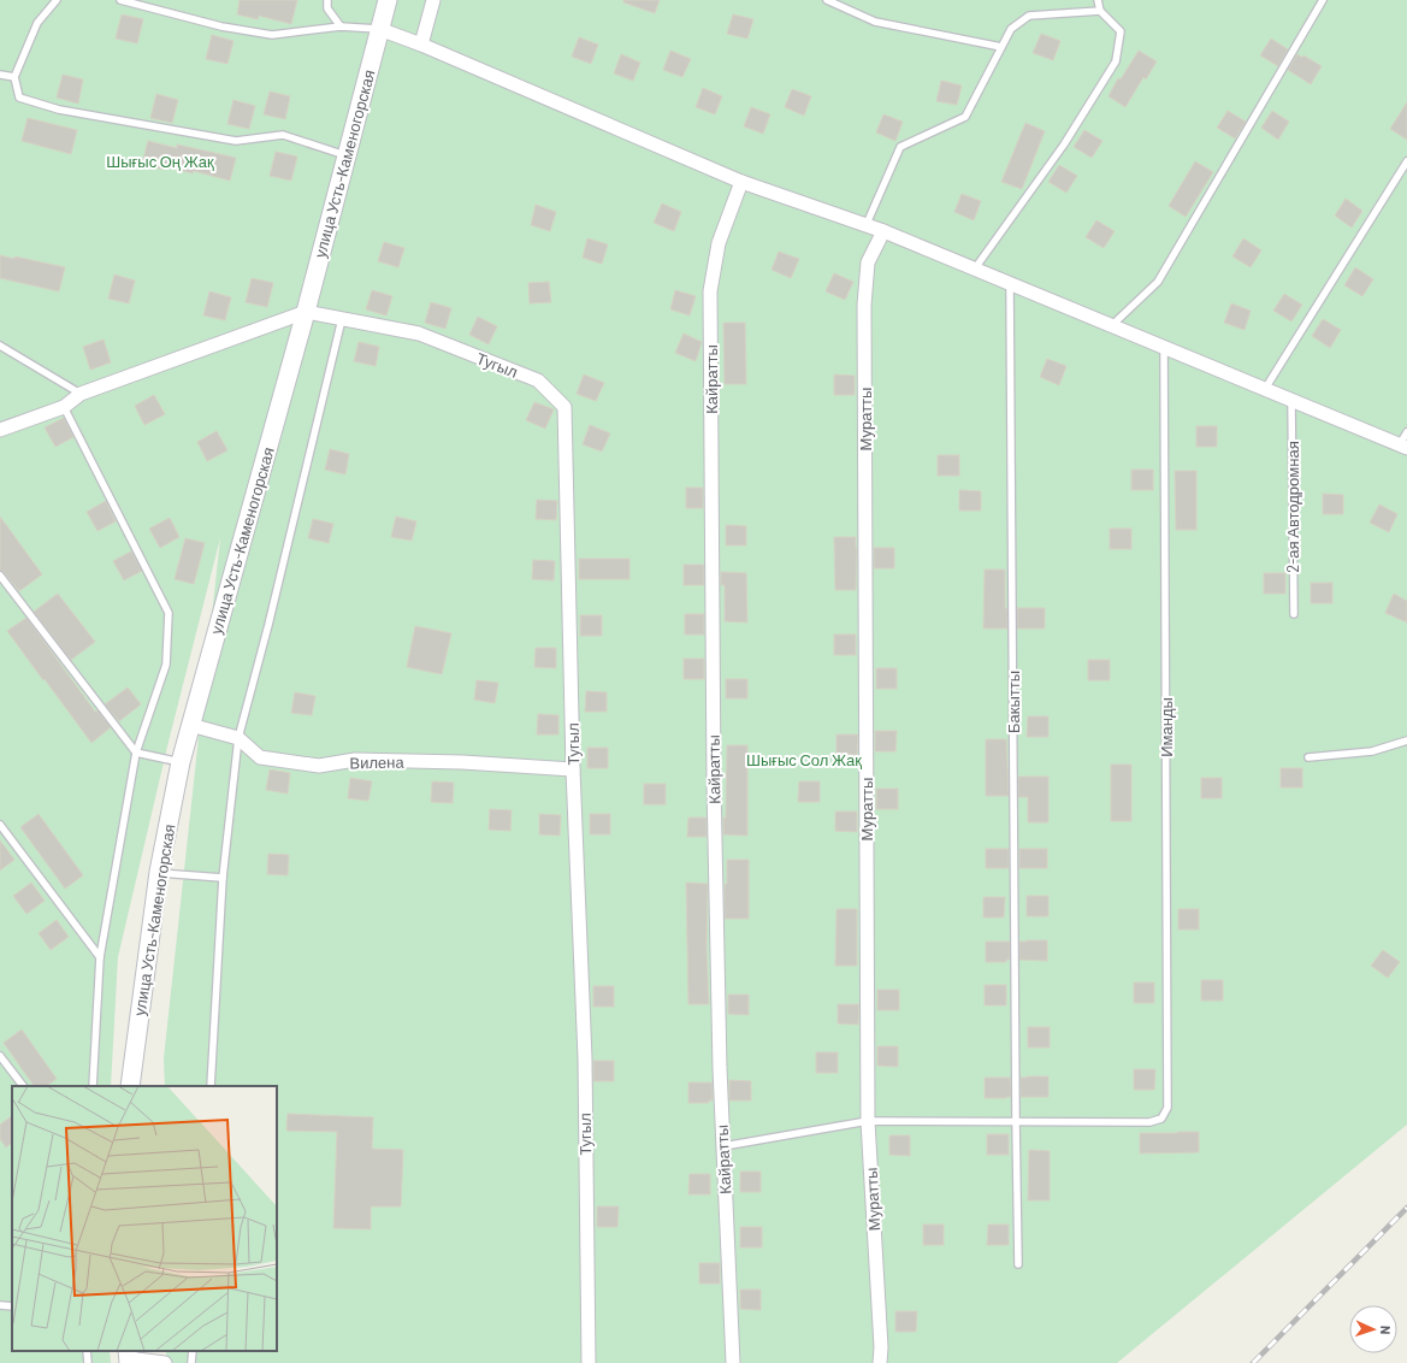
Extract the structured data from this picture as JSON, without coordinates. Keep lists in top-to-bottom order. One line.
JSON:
{"streets":{"street":["улица Усть-Каменогорская","Тугыл","Кайратты","Муратты","Вилена"],"lane":["2-ая Автодромная","Бакытты","Иманды"]},"crossings":[["улица Усть-Каменогорская","Тугыл"],["улица Усть-Каменогорская","Вилена"],["Тугыл","Вилена"],["Бакытты","Иманды"]],"parks":["Шығыс Оң Жақ","Шығыс Сол Жақ"],"north":"right"}
